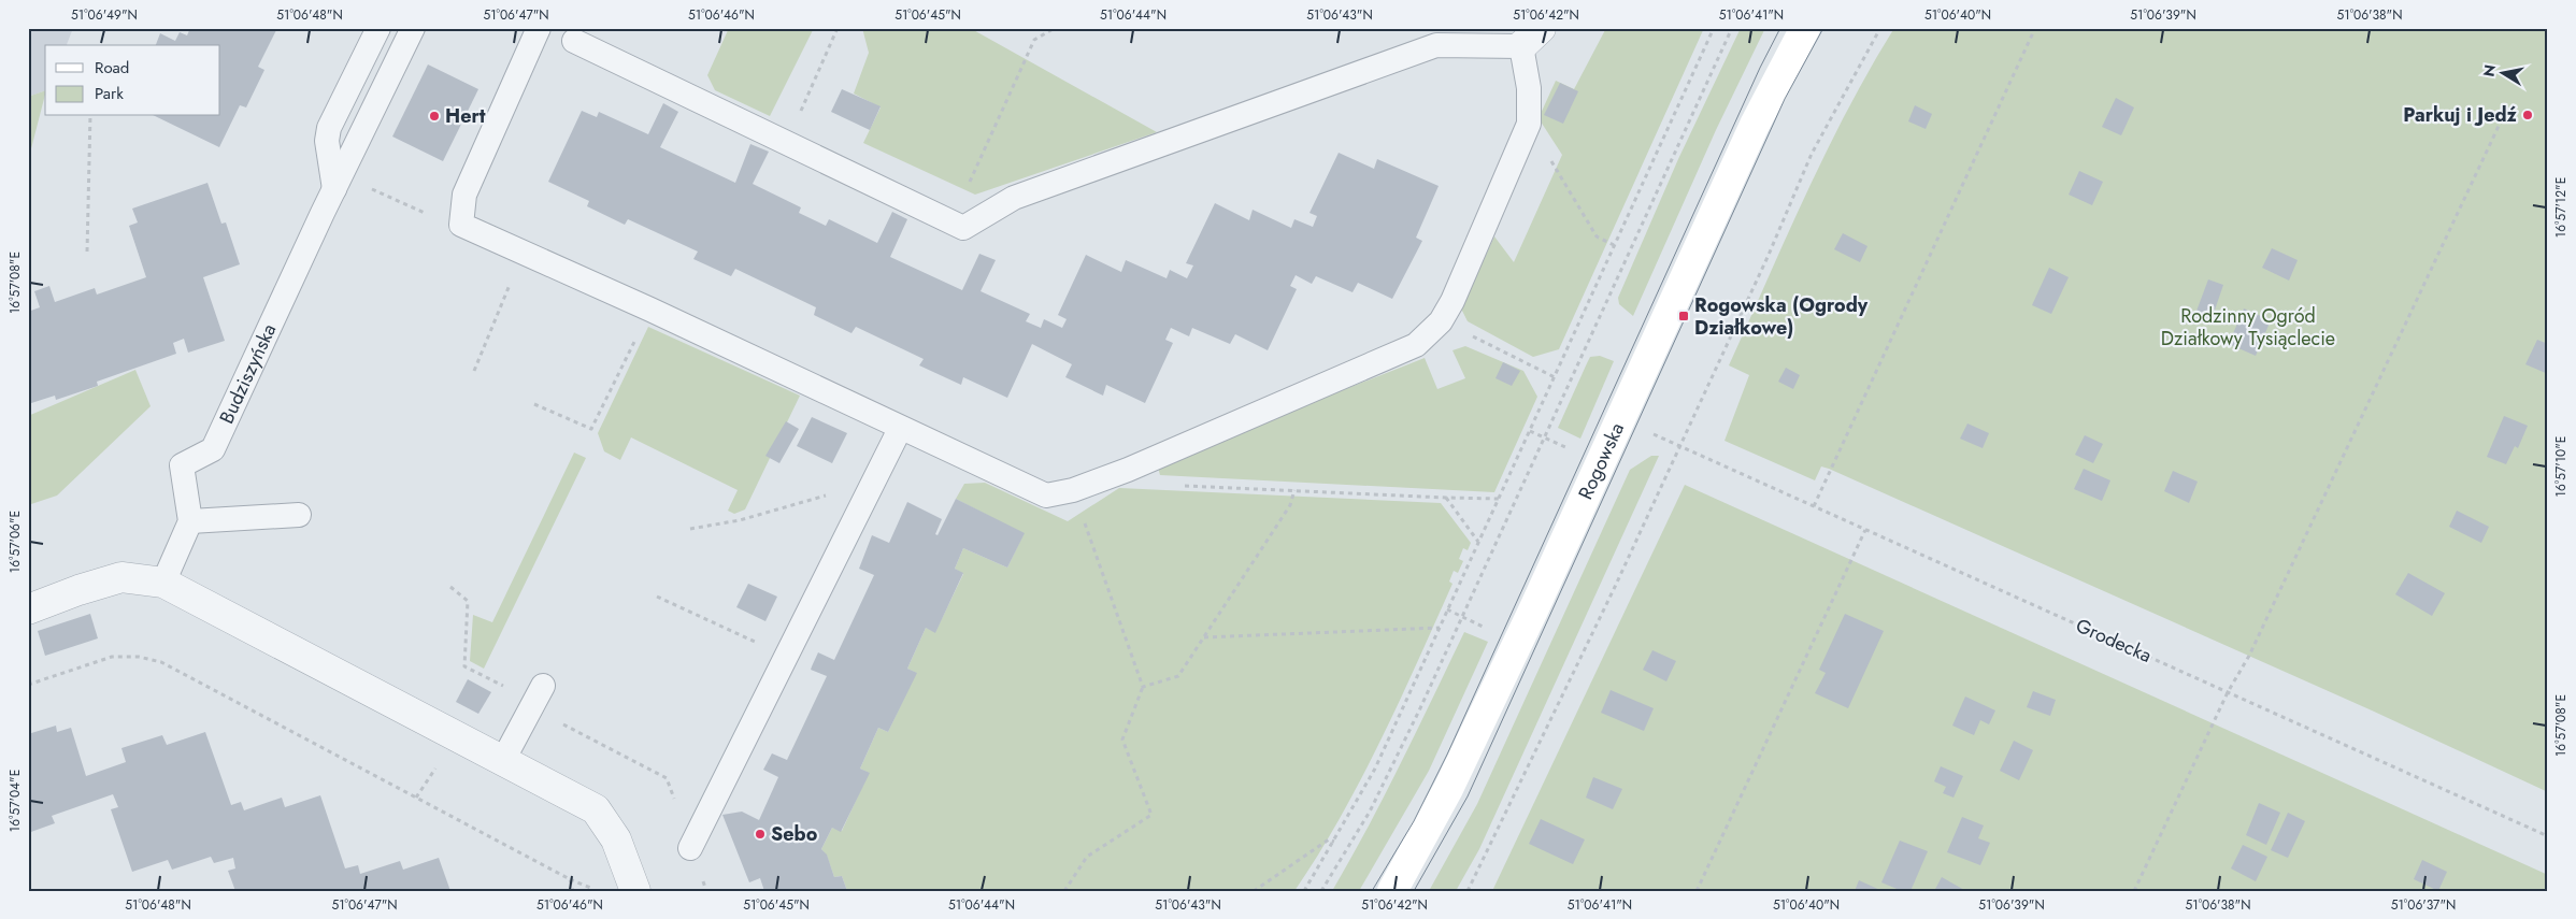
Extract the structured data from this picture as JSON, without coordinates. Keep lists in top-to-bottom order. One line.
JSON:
{"streets":{"street":["Rogowska"],"lane":["Budziszyńska"],"path":["Grodecka"]},"parks":["Rodzinny Ogród Działkowy Tysiąclecie"],"places":{"other":["Parkuj i Jedź","Hert","Sebo"],"transit":["Rogowska (Ogrody Działkowe)"]},"legend":["Road","Park"],"north":"left","coordinates":["51°06'49\"N","51°06'48\"N","51°06'47\"N","51°06'46\"N","51°06'45\"N","51°06'44\"N","51°06'43\"N","51°06'42\"N","51°06'41\"N","51°06'40\"N","51°06'39\"N","51°06'38\"N","16°57'12\"E","16°57'08\"E","16°57'10\"E","16°57'06\"E","16°57'04\"E","51°06'37\"N"]}
